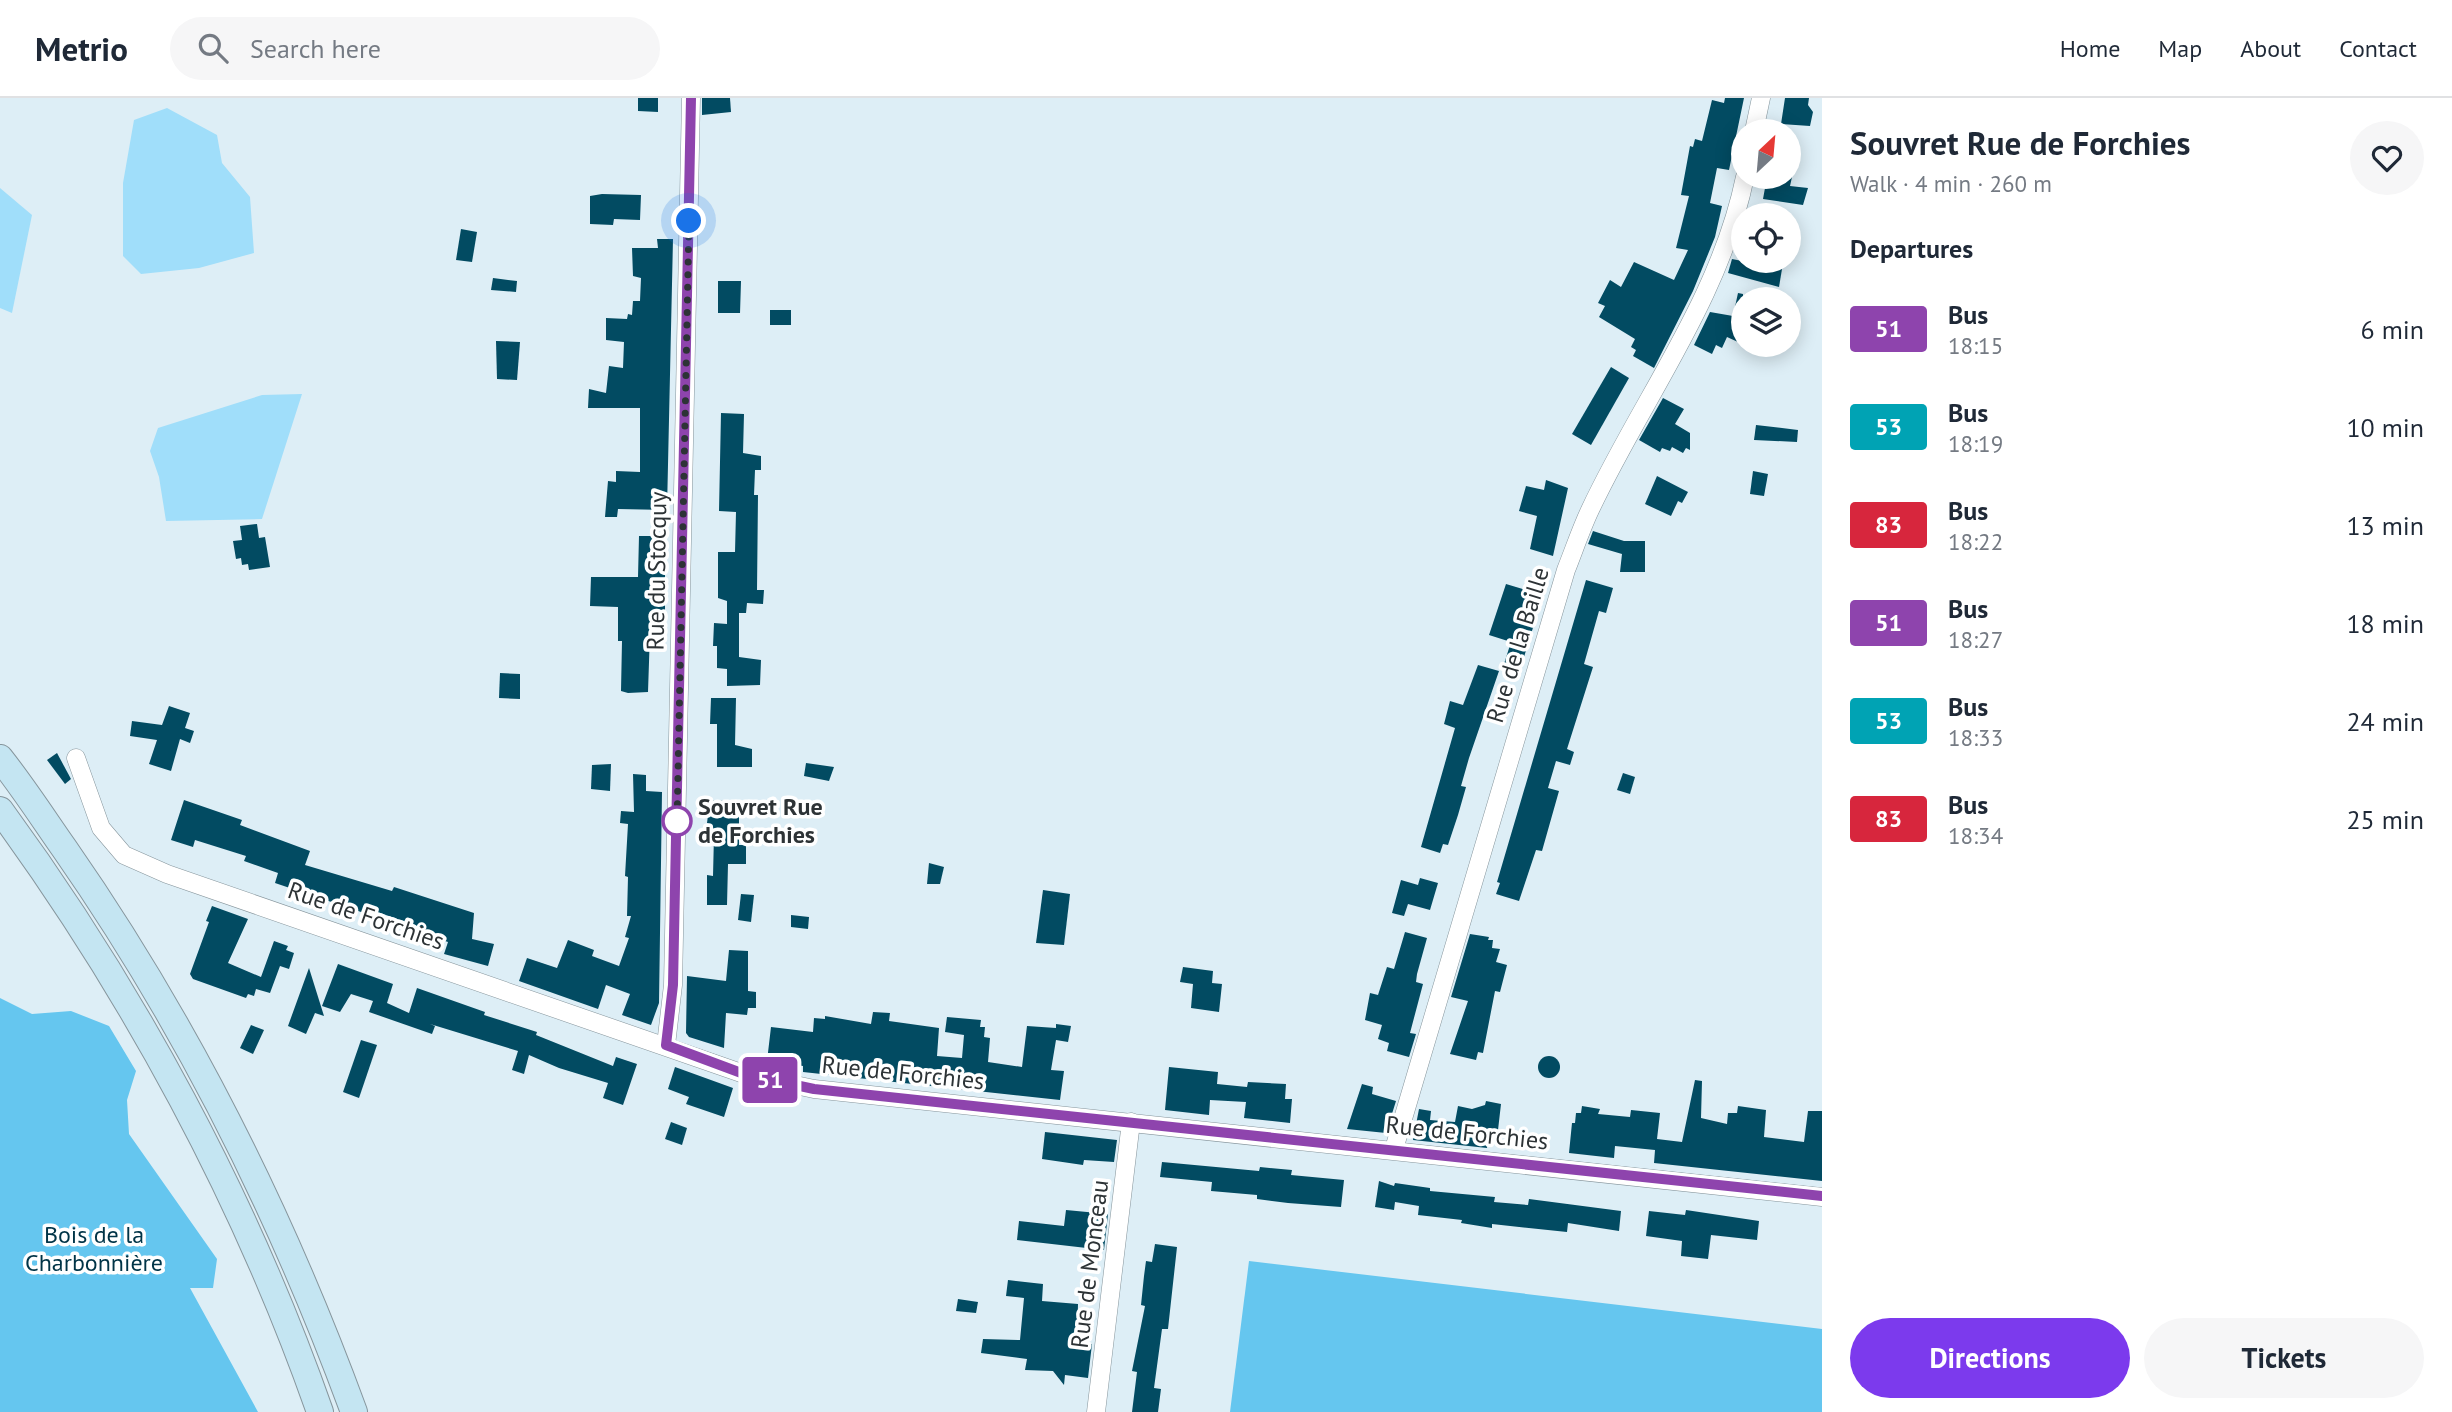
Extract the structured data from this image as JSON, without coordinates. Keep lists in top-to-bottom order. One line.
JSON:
{"streets":{"street":["Rue du Stocquy","Rue de la Baille","Rue de Forchies","Rue de Monceau"]},"crossings":[["Rue du Stocquy","Rue de Forchies"],["Rue de la Baille","Rue de Forchies"],["Rue de Forchies","Rue de Monceau"]],"parks":["Bois de la Charbonnière"],"places":["Souvret Rue de Forchies"],"lines":["bus line 51"],"north":"top right","page":{"header":"Metrio","search":"Search here","nav":["Home","Map","About","Contact"],"on_map":"51","heading":[["Souvret Rue de Forchies","Walk · 4 min · 260 m"],"Departures"],"list":[{"mark":"51","name":"Bus","note":"18:15","value":"6 min"},{"mark":"53","name":"Bus","note":"18:19","value":"10 min"},{"mark":"83","name":"Bus","note":"18:22","value":"13 min"},{"mark":"51","name":"Bus","note":"18:27","value":"18 min"},{"mark":"53","name":"Bus","note":"18:33","value":"24 min"},{"mark":"83","name":"Bus","note":"18:34","value":"25 min"}],"buttons":["Directions","Tickets"]}}
